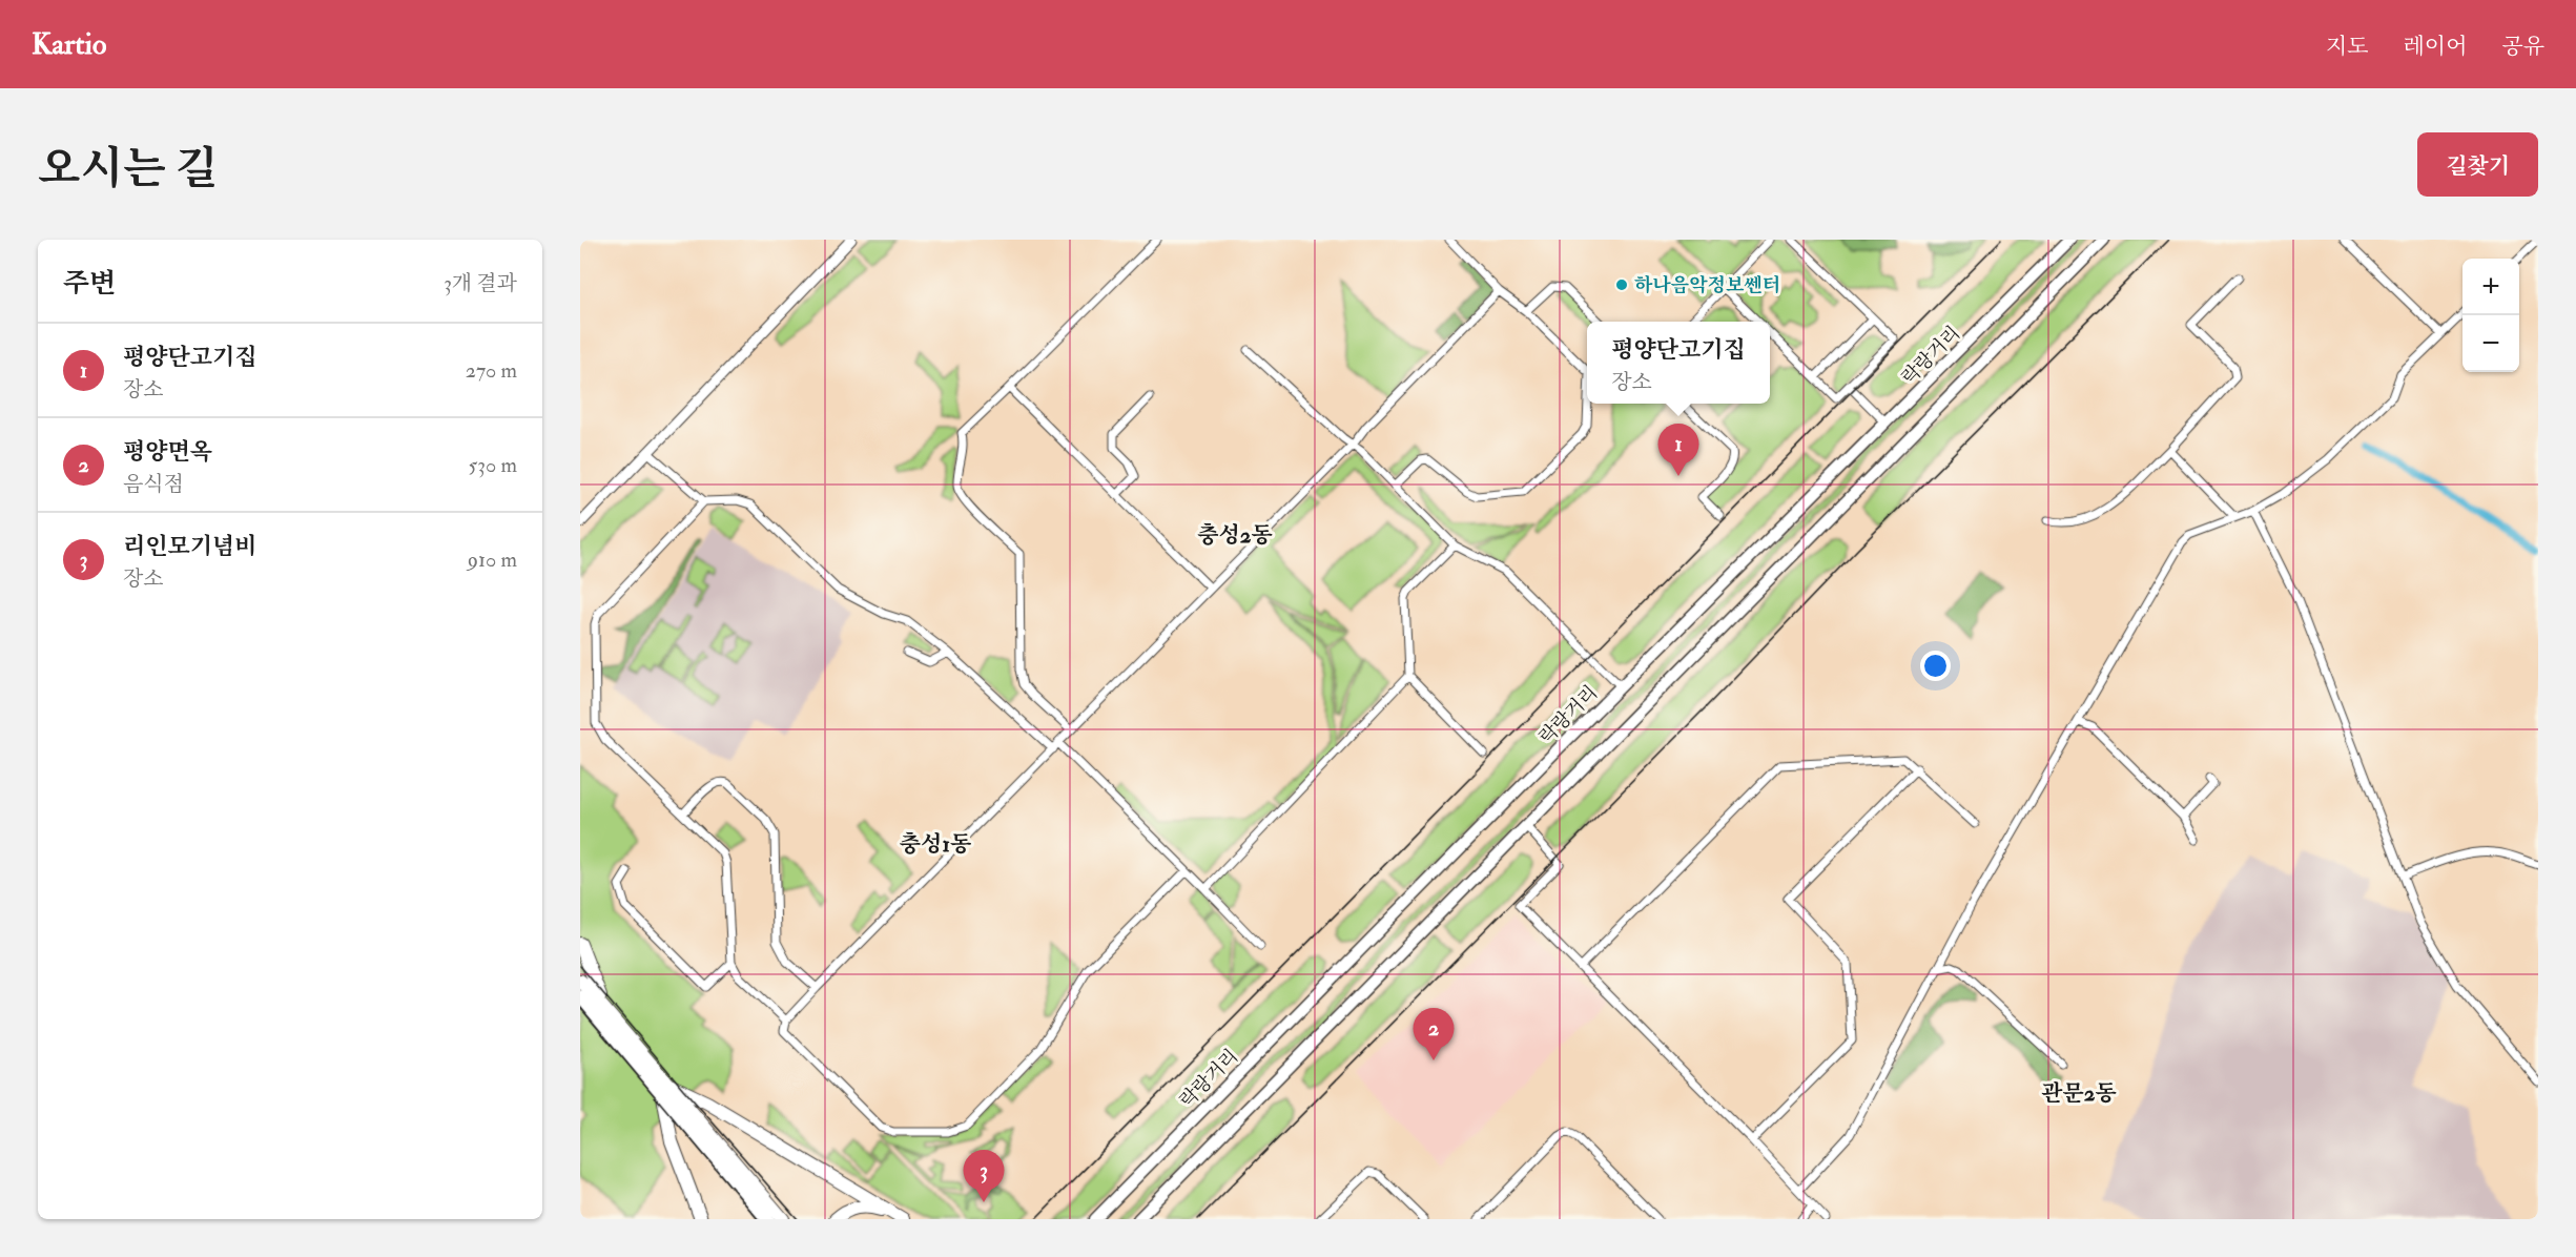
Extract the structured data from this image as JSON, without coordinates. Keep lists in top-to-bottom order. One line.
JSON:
{"streets":{"main road":["락랑거리"]},"districts":["충성2동","충성1동","관문2동"],"places":["하나음악정보쎈터"],"page":{"header":"Kartio","nav":["지도","레이어","공유"],"title":"오시는 길","buttons":"길찾기","heading":["주변","3개 결과"],"map_buttons":["+","−"],"list":[{"mark":"1","name":"평양단고기집","note":"장소","value":"270 m"},{"mark":"2","name":"평양면옥","note":"음식점","value":"530 m"},{"mark":"3","name":"리인모기념비","note":"장소","value":"910 m"}],"popup":["평양단고기집","장소"],"pins":["1","2","3"]}}
